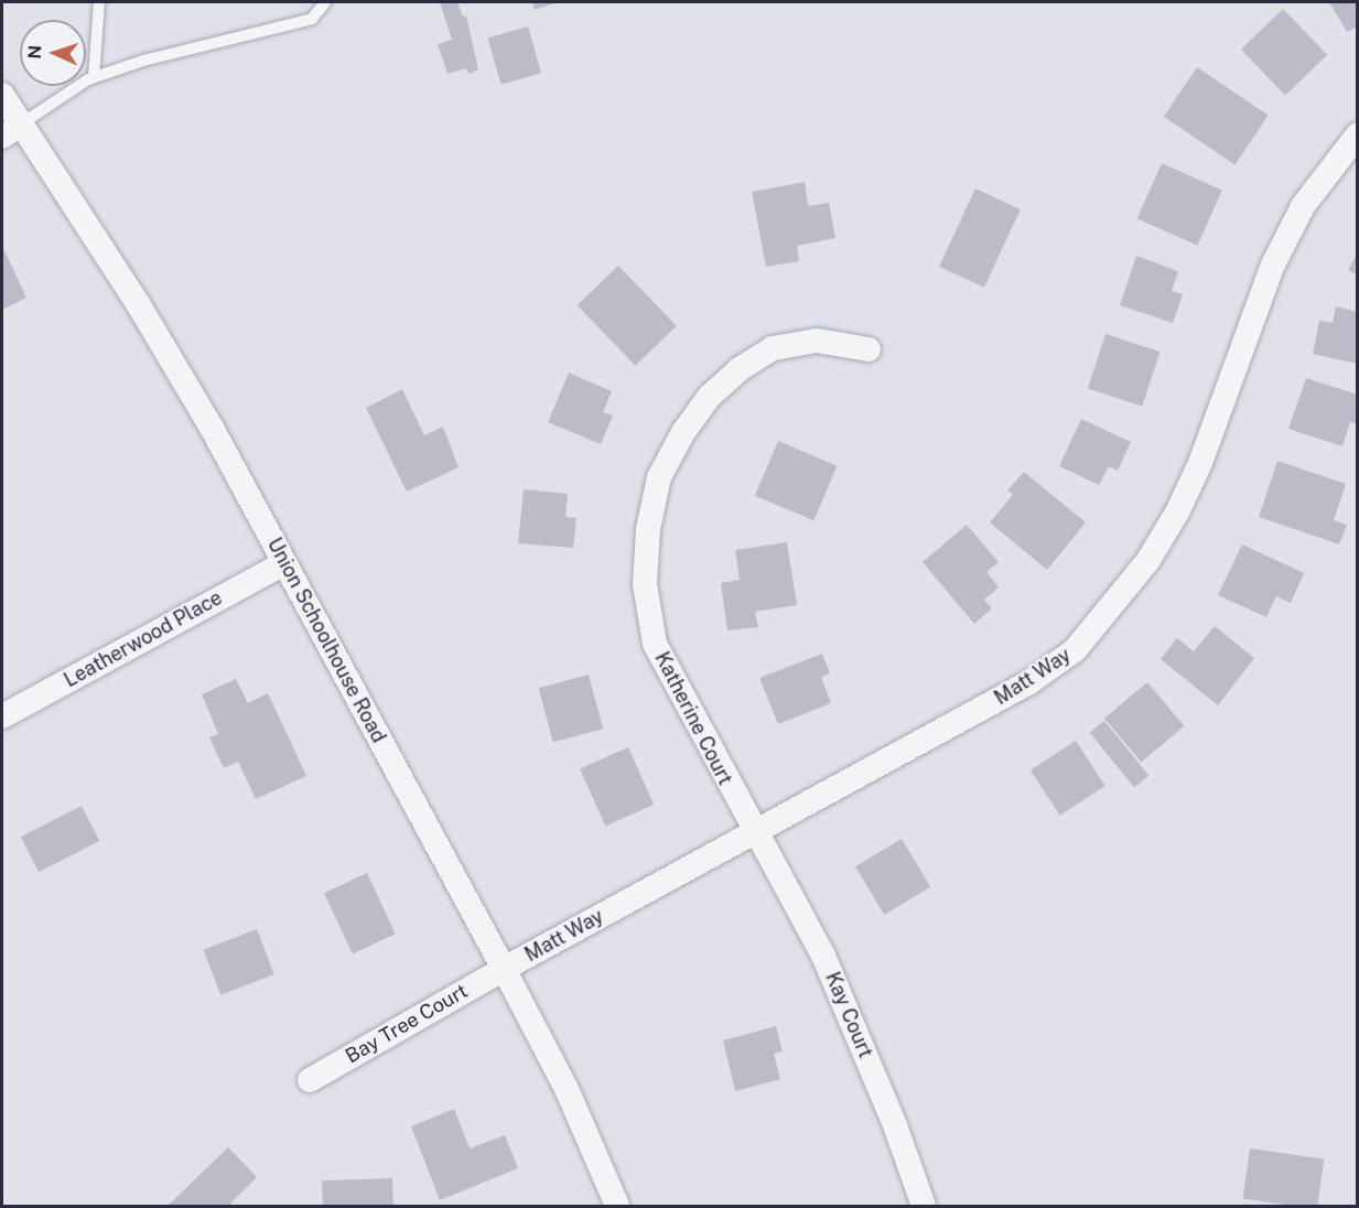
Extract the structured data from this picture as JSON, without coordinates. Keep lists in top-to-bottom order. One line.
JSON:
{"streets":{"street":["Leatherwood Place","Union Schoolhouse Road","Matt Way","Katherine Court","Kay Court","Bay Tree Court"]},"crossings":[["Leatherwood Place","Union Schoolhouse Road"],["Union Schoolhouse Road","Matt Way"],["Union Schoolhouse Road","Bay Tree Court"],["Matt Way","Katherine Court"],["Matt Way","Kay Court"],["Matt Way","Bay Tree Court"],["Katherine Court","Kay Court"]],"north":"left"}
